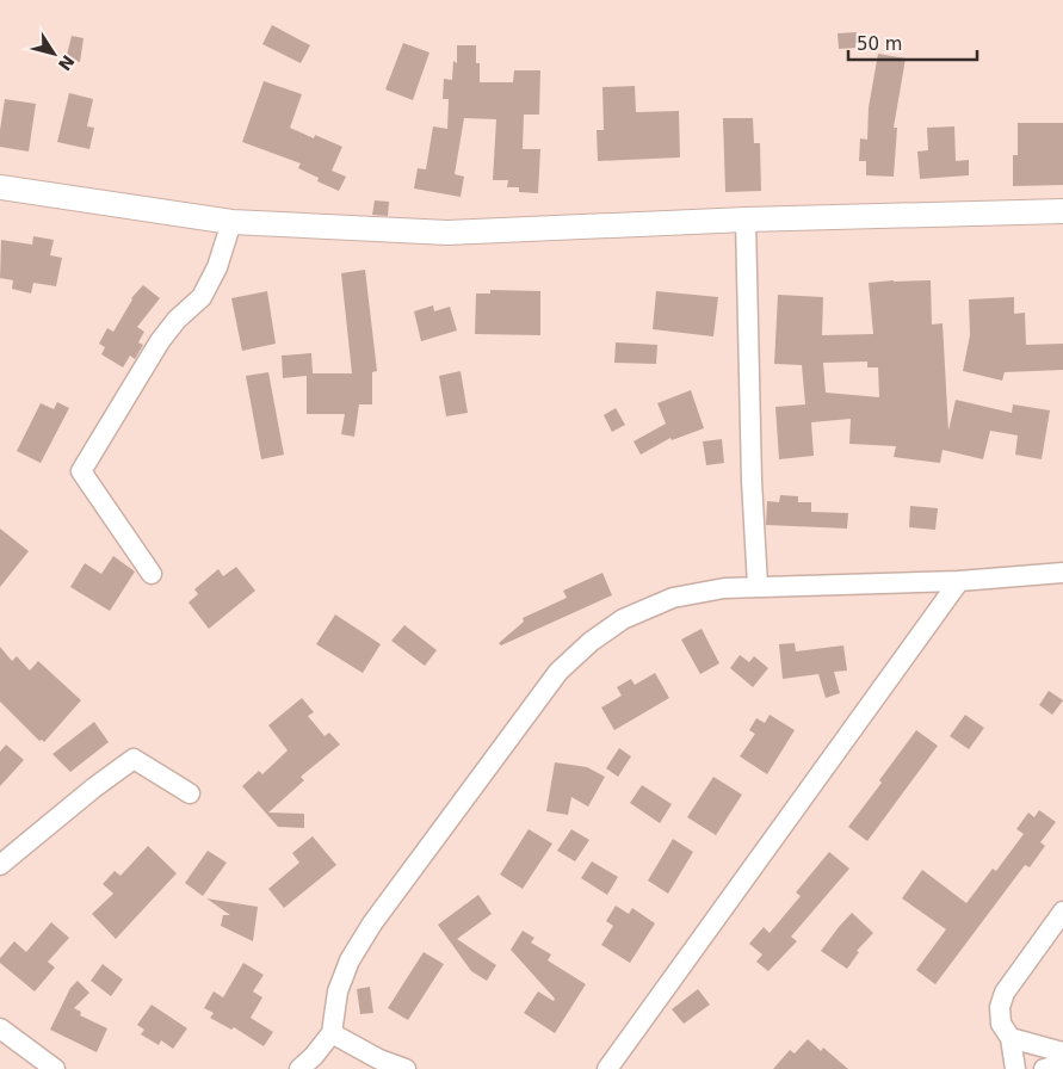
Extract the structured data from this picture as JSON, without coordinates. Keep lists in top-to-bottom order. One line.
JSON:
{"scale_bar":"50 m","north":"bottom right"}
